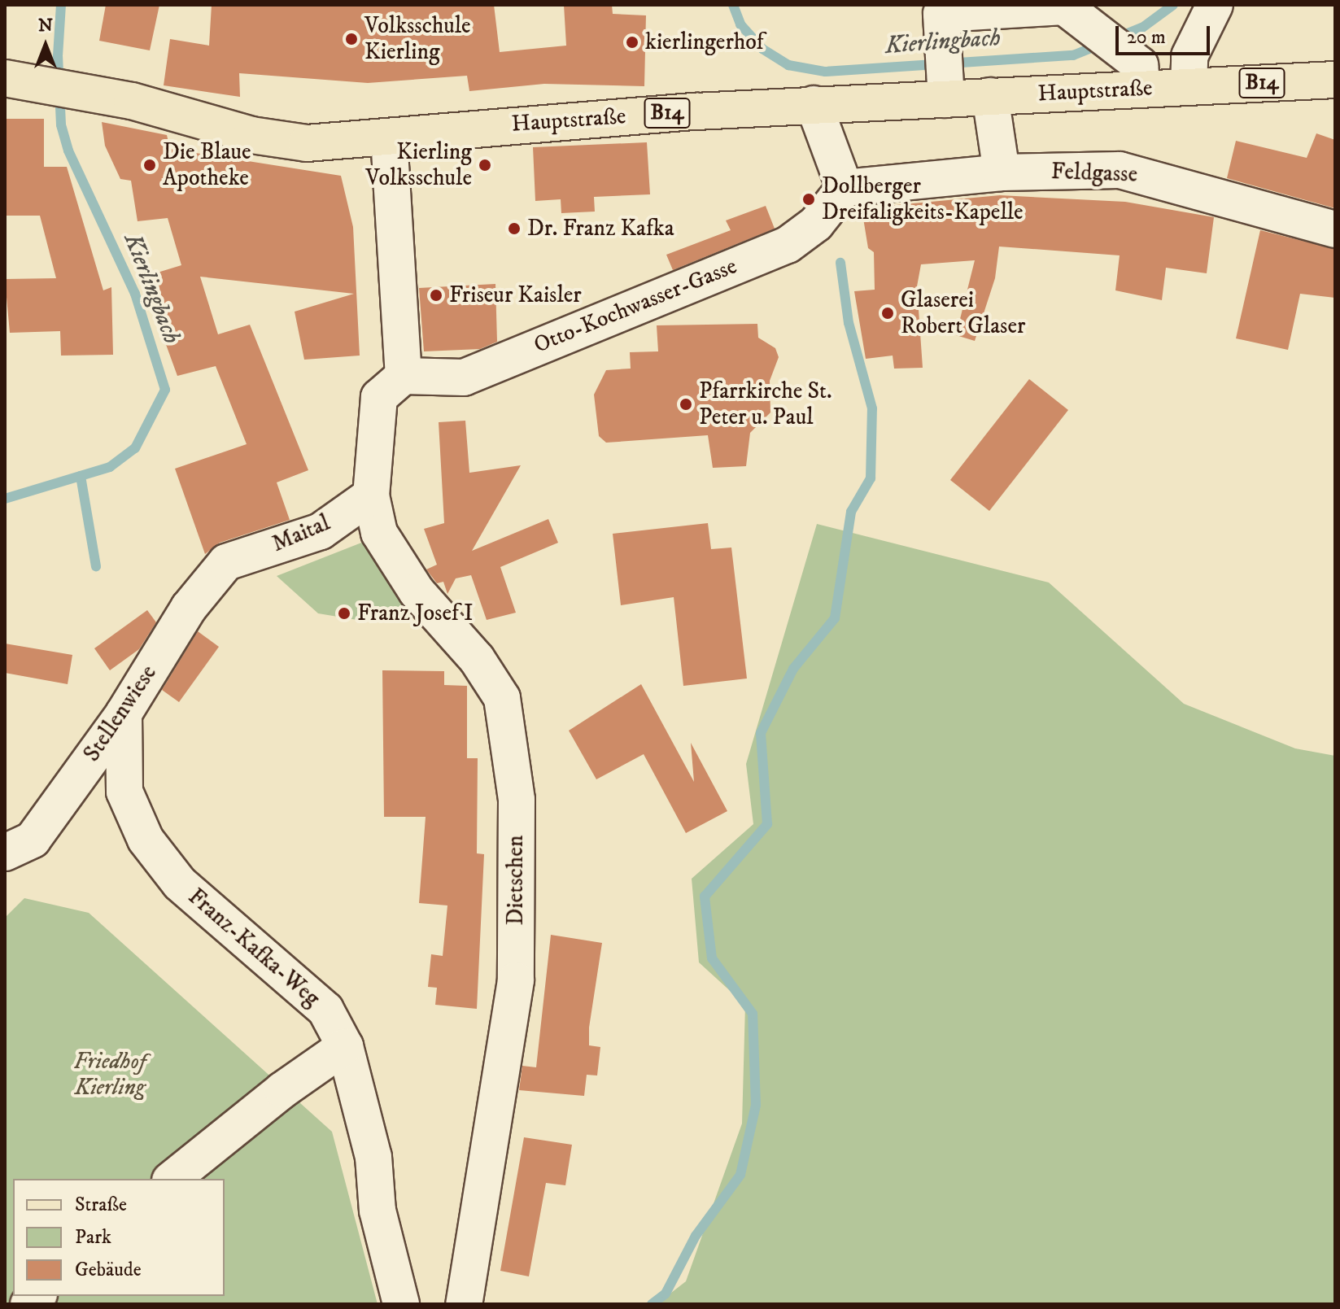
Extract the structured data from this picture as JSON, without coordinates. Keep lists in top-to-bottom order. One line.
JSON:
{"streets":{"main road":["B14","Hauptstraße"],"street":["Feldgasse","Otto-Kochwasser-Gasse","Maital","Stellenwiese","Dietschen","Franz-Kafka-Weg"]},"crossings":[["Otto-Kochwasser-Gasse","Dietschen"],["Maital","Stellenwiese"],["Maital","Dietschen"],["Stellenwiese","Franz-Kafka-Weg"]],"water":["Kierlingbach"],"parks":["Friedhof Kierling"],"places":["Volksschule Kierling","kierlingerhof","Die Blaue Apotheke","Kierling Volksschule","Dollberger Dreifaligkeits-Kapelle","Dr. Franz Kafka","Friseur Kaisler","Glaserei Robert Glaser","Pfarrkirche St. Peter u. Paul","Franz Josef I"],"legend":["Straße","Park","Gebäude"],"scale_bar":"20 m","north":"top"}
